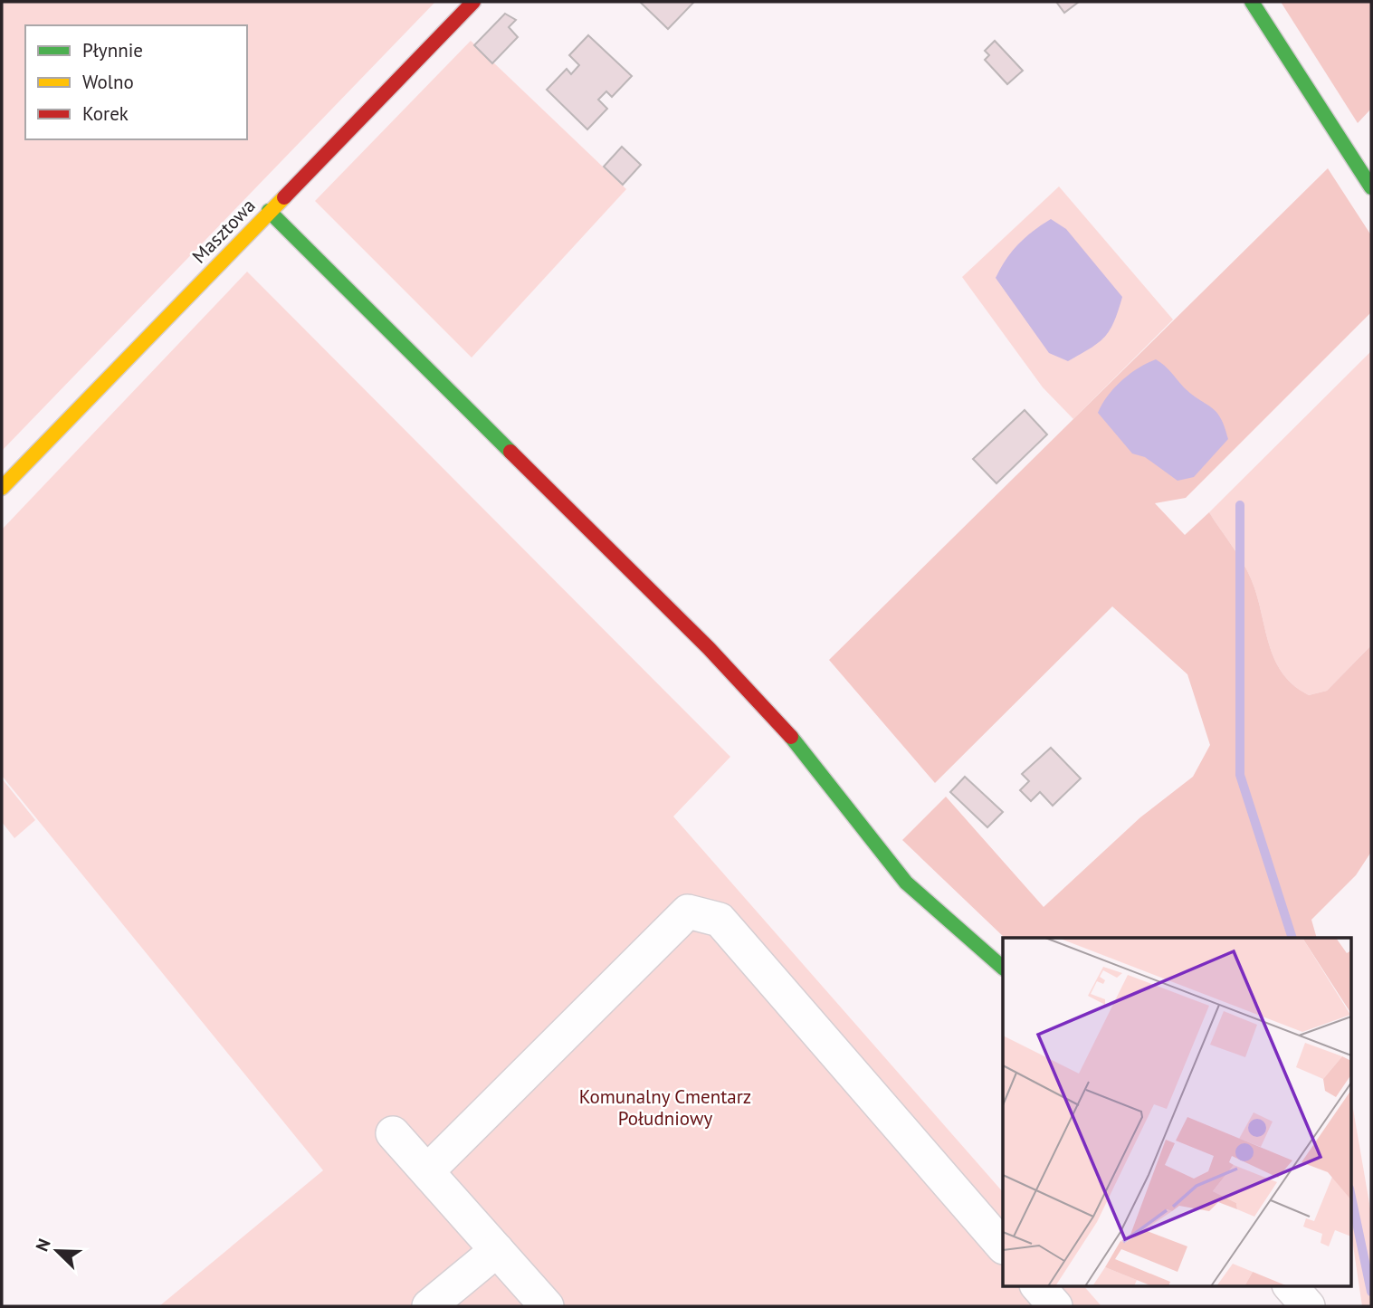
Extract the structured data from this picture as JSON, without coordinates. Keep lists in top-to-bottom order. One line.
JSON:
{"streets":{"street":["Masztowa"]},"parks":["Komunalny Cmentarz Południowy"],"legend":["Płynnie","Wolno","Korek"],"north":"top left"}
